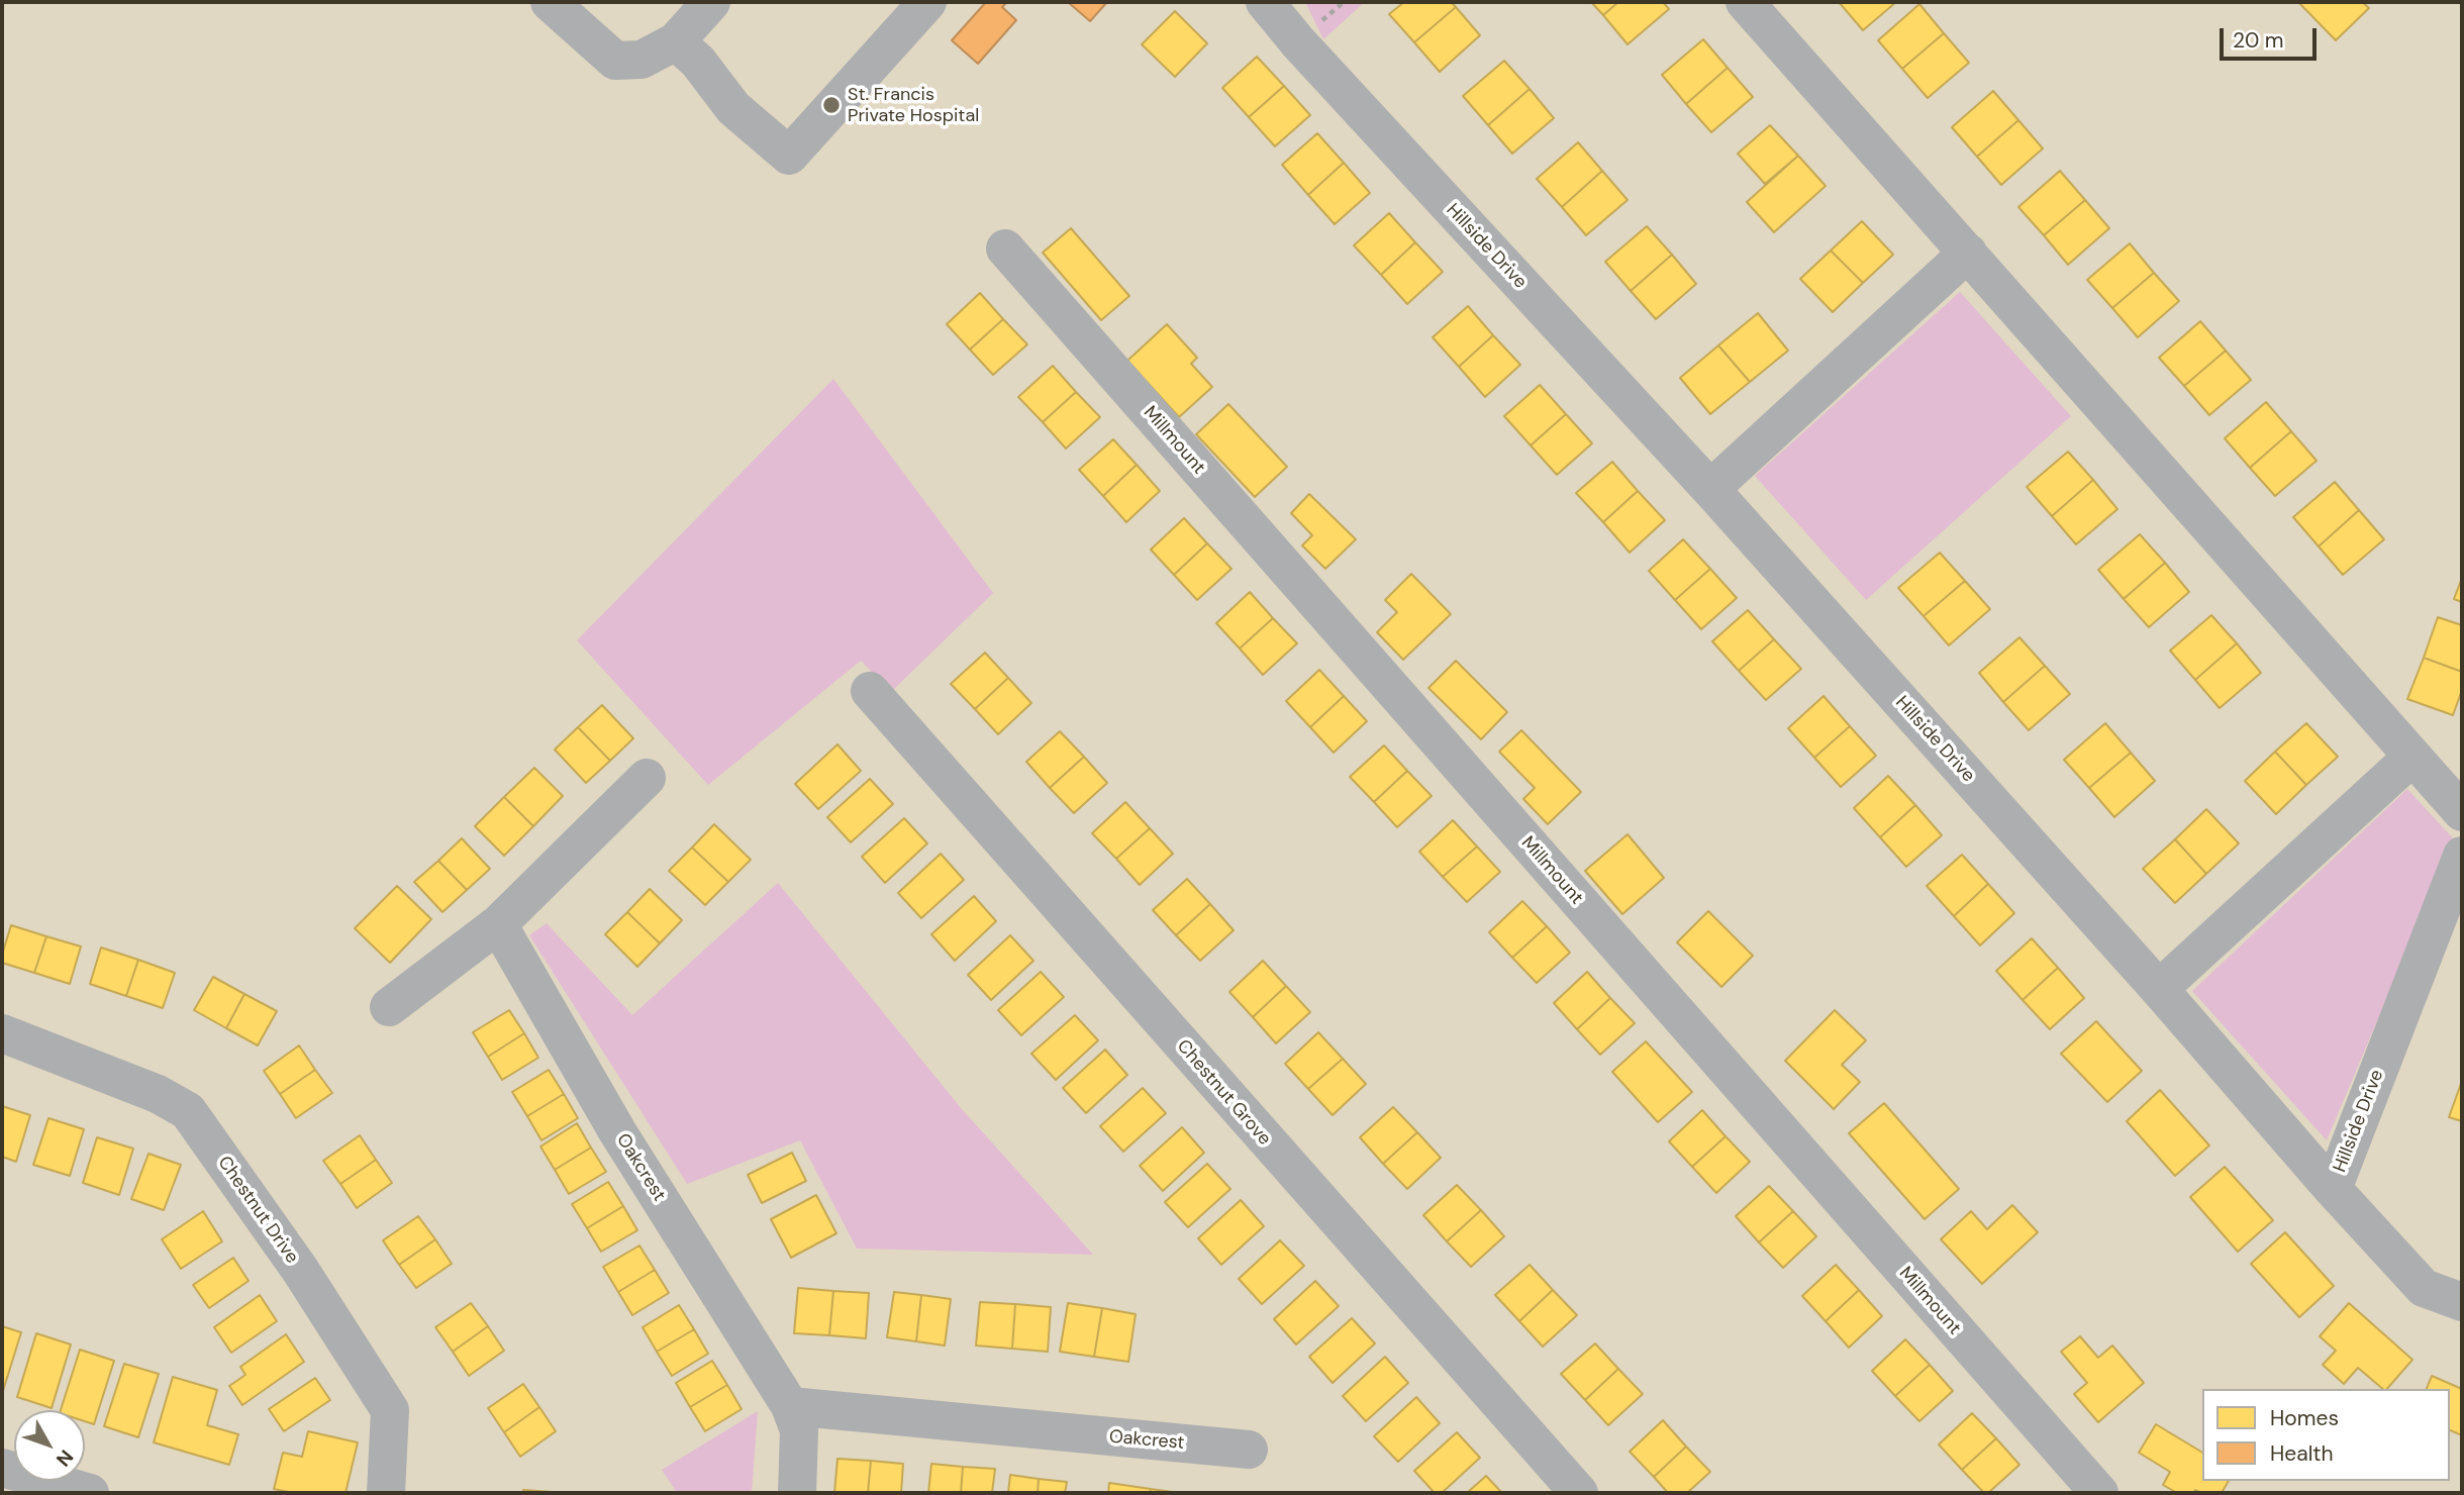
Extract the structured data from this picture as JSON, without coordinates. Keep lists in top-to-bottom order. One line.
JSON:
{"streets":{"street":["Hillside Drive","Millmount","Chestnut Grove","Oakcrest","Chestnut Drive"]},"places":["St. Francis Private Hospital"],"legend":["Homes","Health"],"scale_bar":"20 m","north":"bottom right"}
